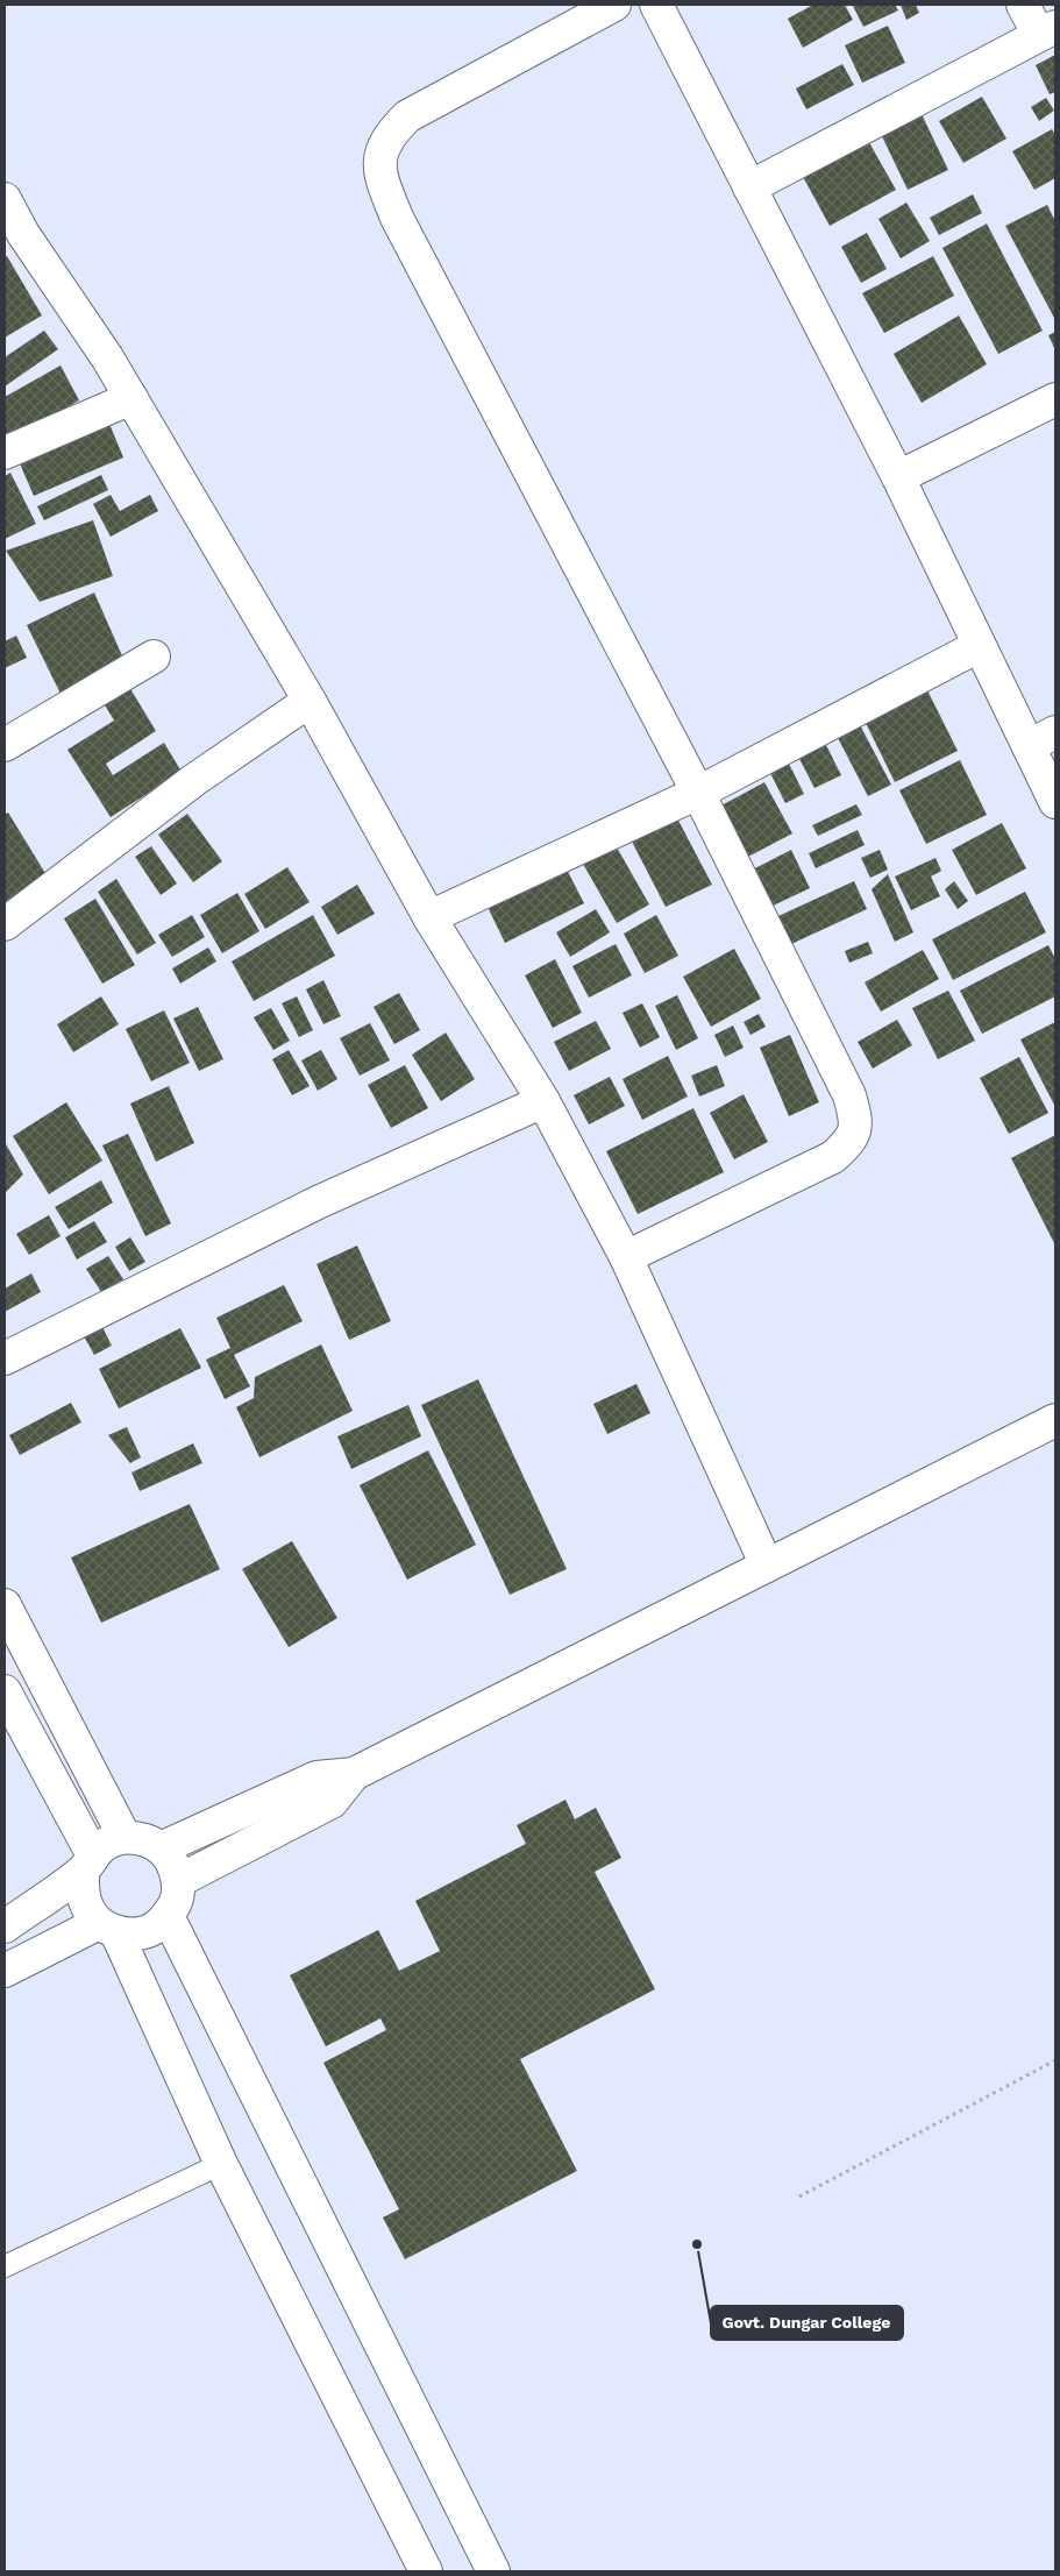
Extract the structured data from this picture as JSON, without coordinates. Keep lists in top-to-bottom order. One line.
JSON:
{"places":["Govt. Dungar College"]}
